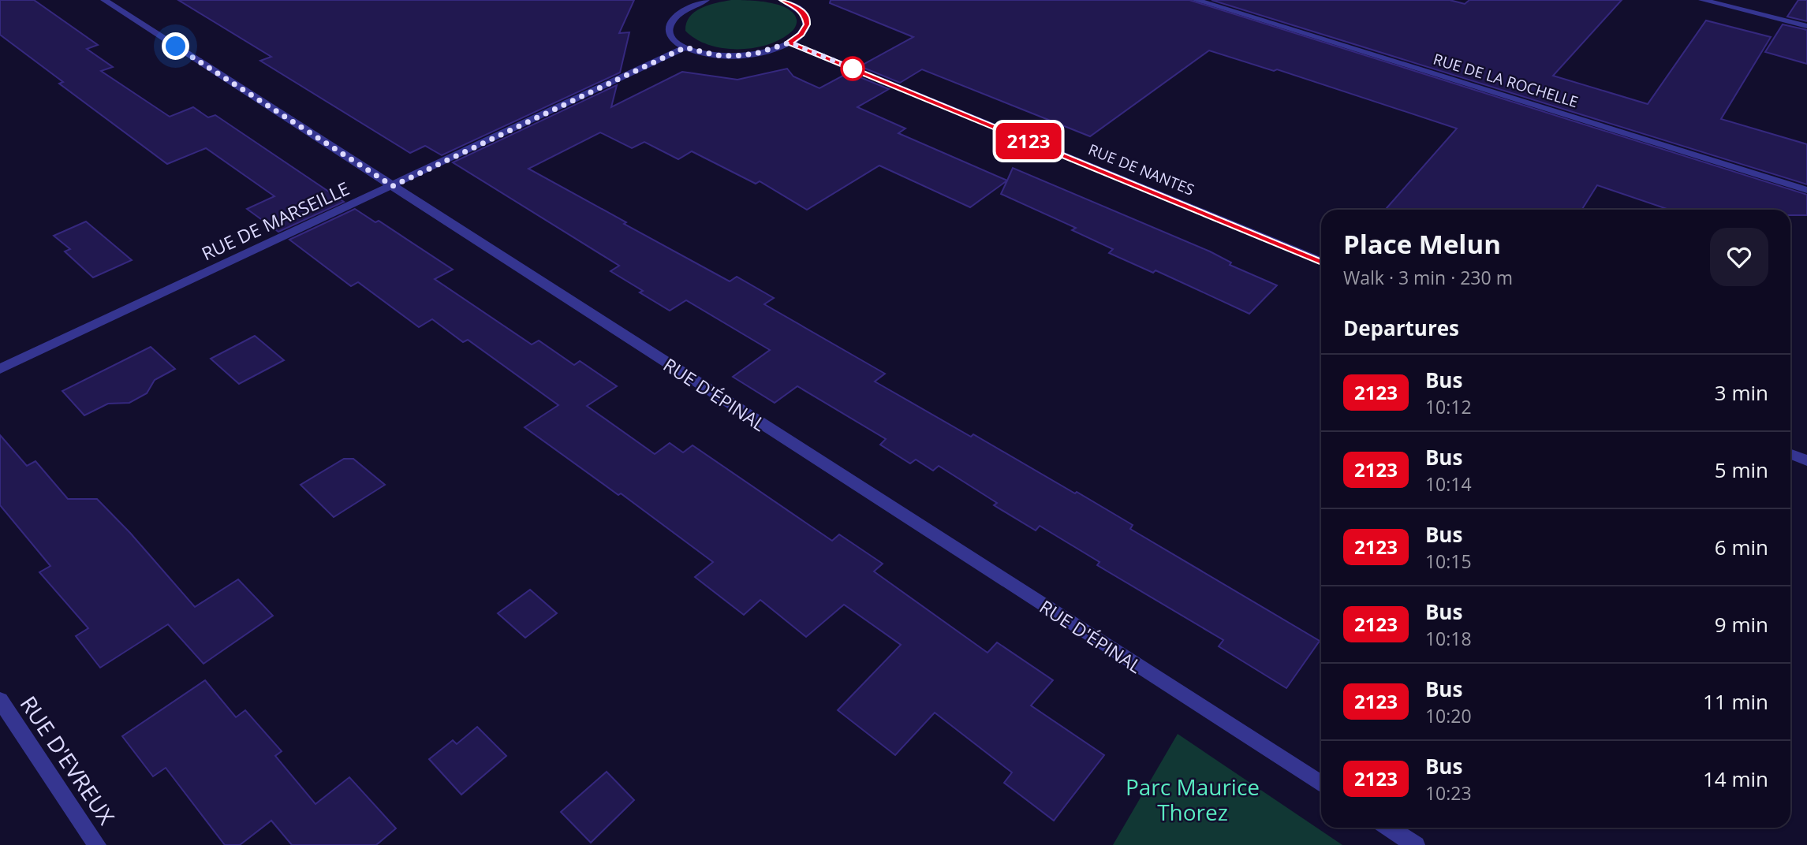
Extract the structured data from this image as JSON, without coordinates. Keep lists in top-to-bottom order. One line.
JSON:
{"streets":{"street":["RUE DE LA ROCHELLE","RUE DE NANTES","RUE DE MARSEILLE","RUE D'ÉPINAL","RUE D'EVREUX"]},"crossings":[["RUE DE MARSEILLE","RUE D'ÉPINAL"]],"parks":["Parc Maurice Thorez"],"lines":["bus line 2123"],"page":{"on_map":"2123","heading":[["Place Melun","Walk · 3 min · 230 m"],"Departures"],"list":[{"mark":"2123","name":"Bus","note":"10:12","value":"3 min"},{"mark":"2123","name":"Bus","note":"10:14","value":"5 min"},{"mark":"2123","name":"Bus","note":"10:15","value":"6 min"},{"mark":"2123","name":"Bus","note":"10:18","value":"9 min"},{"mark":"2123","name":"Bus","note":"10:20","value":"11 min"},{"mark":"2123","name":"Bus","note":"10:23","value":"14 min"}]}}
